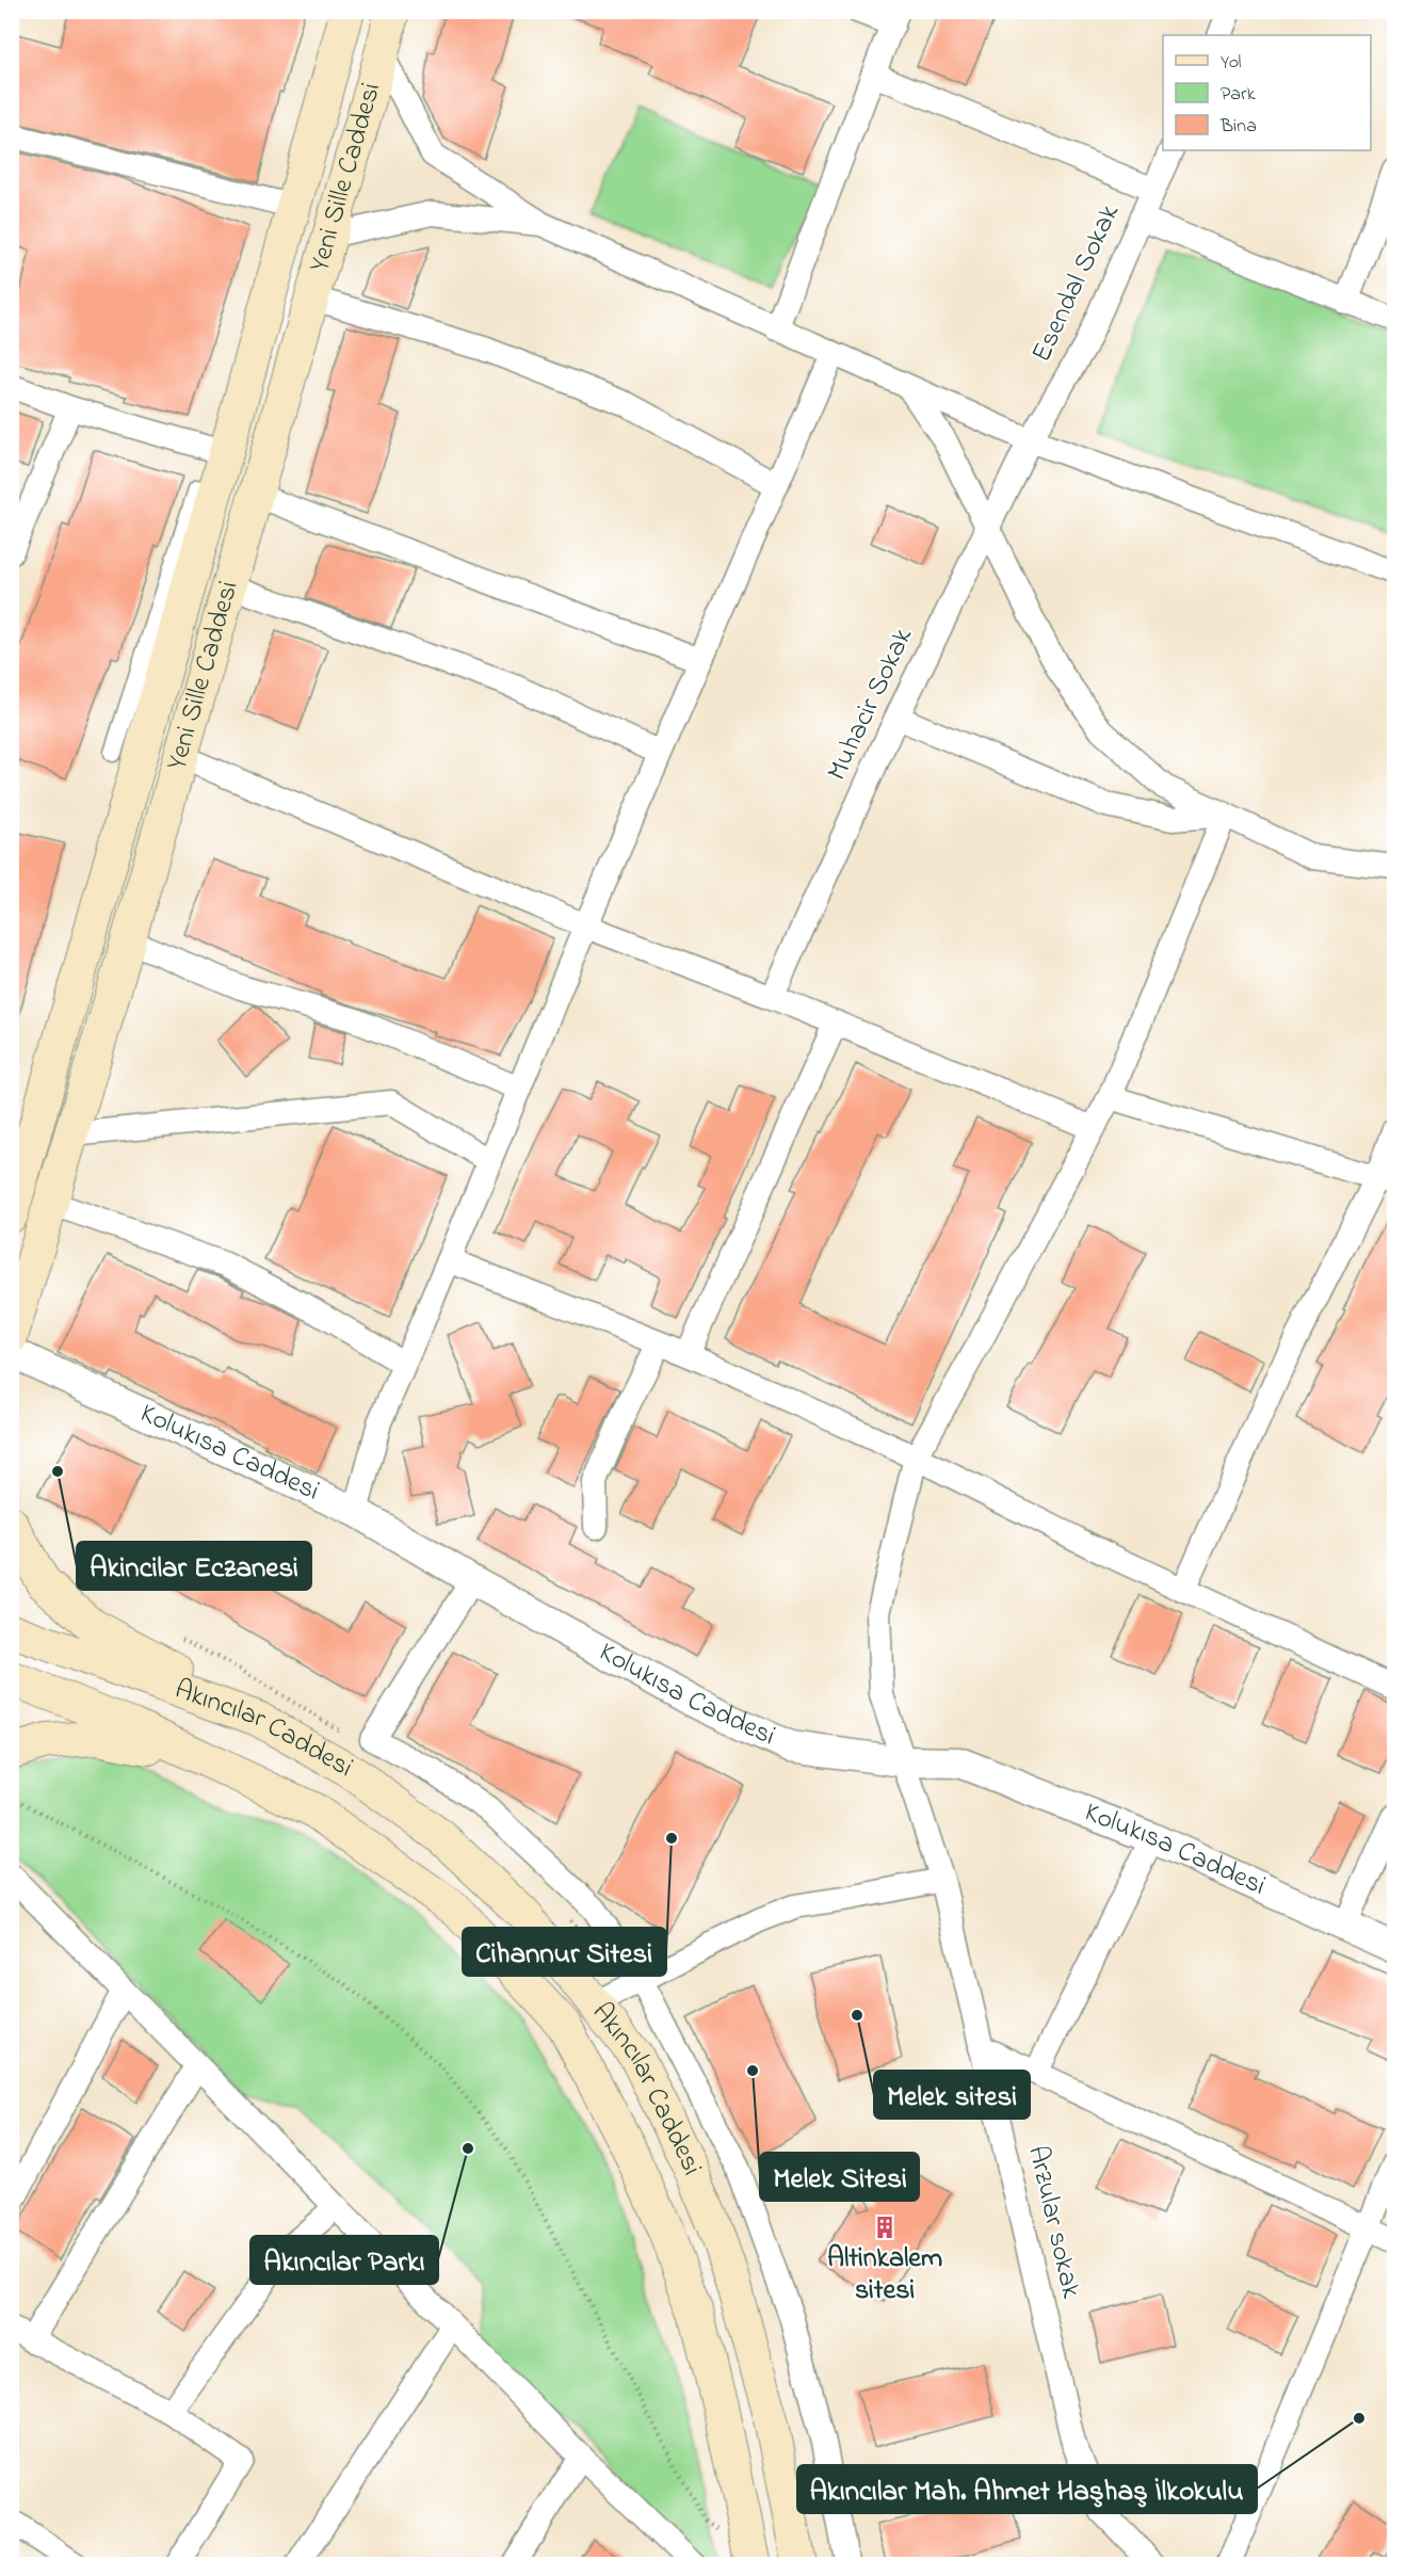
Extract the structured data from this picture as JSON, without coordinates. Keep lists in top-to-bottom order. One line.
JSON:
{"streets":{"main road":["Yeni Sille Caddesi","Akıncılar Caddesi"],"street":["Esendal Sokak","Muhacir Sokak","Kolukısa Caddesi","Arzular sokak"]},"crossings":[["Esendal Sokak","Muhacir Sokak"],["Kolukısa Caddesi","Arzular sokak"]],"places":{"other":["Akincilar Eczanesi","Cihannur Sitesi","Melek sitesi","Melek Sitesi","Akıncılar Parkı","Akıncılar Mah. Ahmet Haşhaş İlkokulu"],"building":["Altinkalem sitesi"]},"legend":["Yol","Park","Bina"]}
